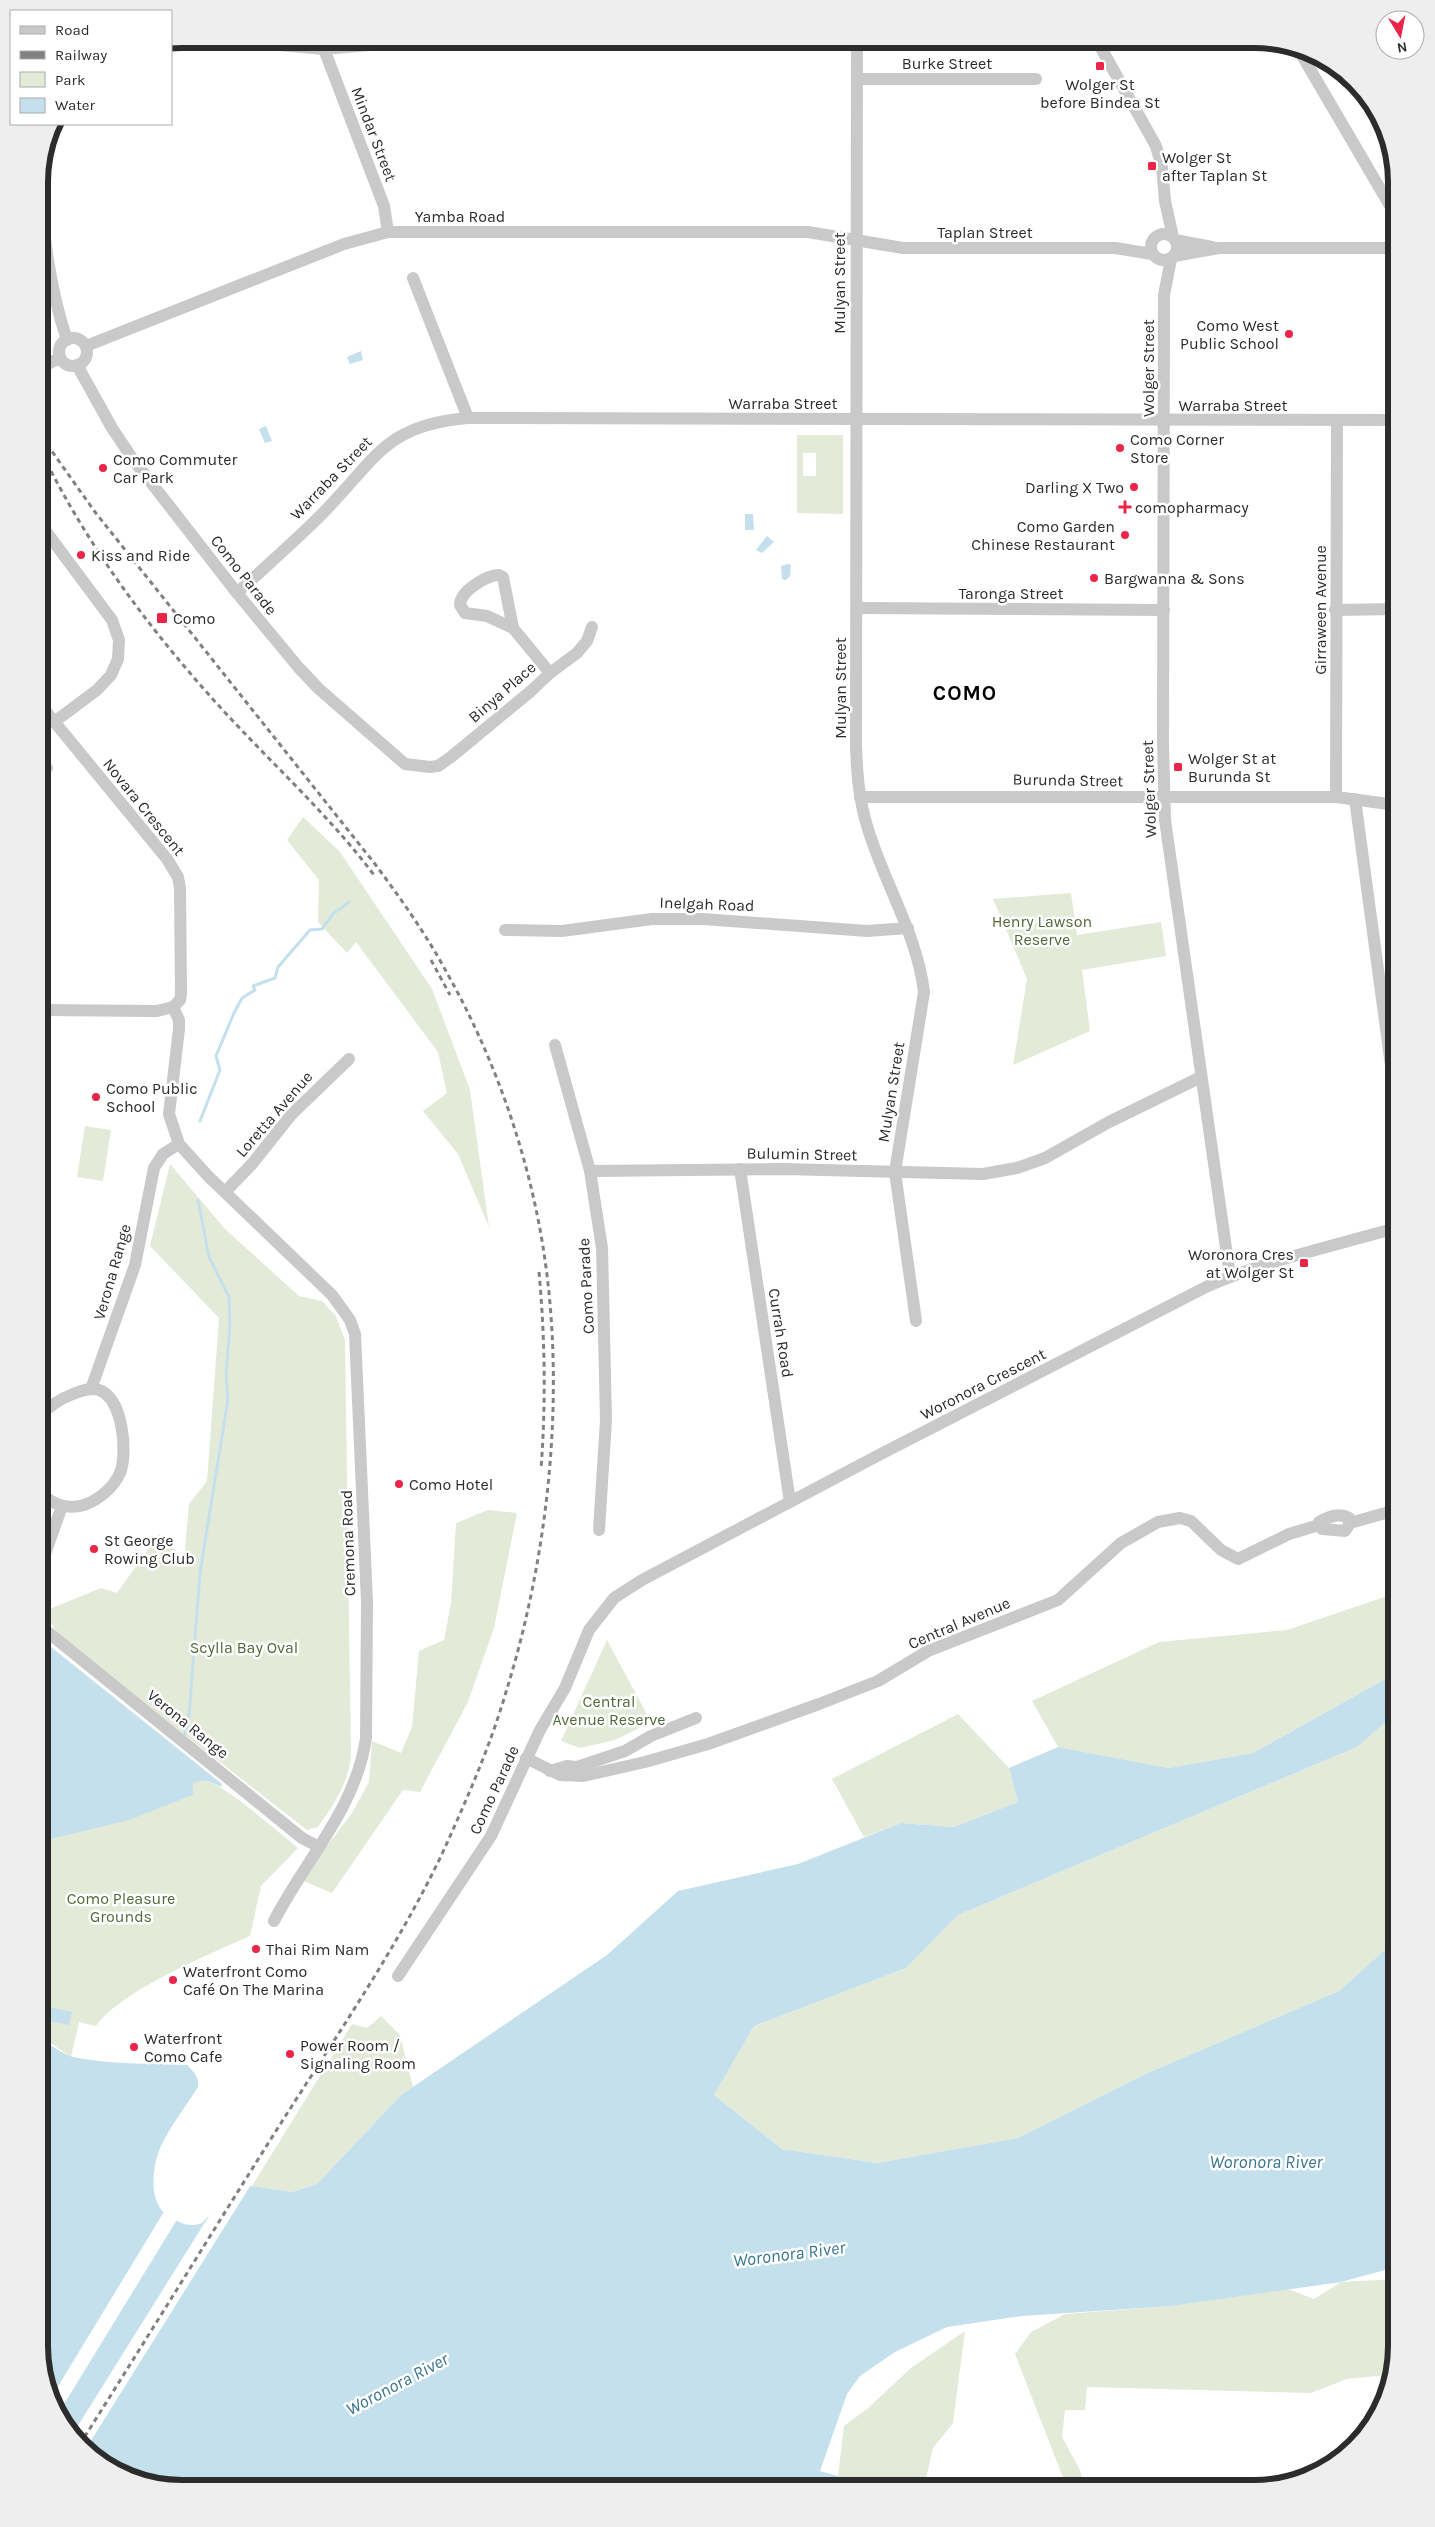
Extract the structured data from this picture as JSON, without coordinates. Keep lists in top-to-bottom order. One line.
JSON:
{"streets":{"street":["Burke Street","Mindar Street","Yamba Road","Taplan Street","Mulyan Street","Wolger Street","Warraba Street","Como Parade","Taronga Street","Girraween Avenue","Binya Place","Burunda Street","Novara Crescent","Inelgah Road","Loretta Avenue","Bulumin Street","Verona Range","Currah Road","Woronora Crescent","Cremona Road","Central Avenue"]},"crossings":[["Burke Street","Mulyan Street"],["Mindar Street","Yamba Road"],["Yamba Road","Taplan Street"],["Yamba Road","Mulyan Street"],["Yamba Road","Como Parade"],["Taplan Street","Mulyan Street"],["Taplan Street","Wolger Street"],["Mulyan Street","Warraba Street"],["Mulyan Street","Taronga Street"],["Mulyan Street","Burunda Street"],["Mulyan Street","Inelgah Road"],["Mulyan Street","Bulumin Street"],["Wolger Street","Warraba Street"],["Wolger Street","Taronga Street"],["Wolger Street","Burunda Street"],["Wolger Street","Bulumin Street"],["Wolger Street","Woronora Crescent"],["Warraba Street","Como Parade"],["Warraba Street","Girraween Avenue"],["Como Parade","Binya Place"],["Como Parade","Bulumin Street"],["Como Parade","Woronora Crescent"],["Como Parade","Central Avenue"],["Girraween Avenue","Burunda Street"],["Loretta Avenue","Cremona Road"],["Bulumin Street","Currah Road"],["Verona Range","Cremona Road"],["Currah Road","Woronora Crescent"]],"districts":["COMO"],"water":["Woronora River"],"parks":["Henry Lawson Reserve","Scylla Bay Oval","Central Avenue Reserve","Como Pleasure Grounds"],"places":{"transit":["Wolger St before Bindea St","Wolger St after Taplan St","Como","Wolger St at Burunda St","Woronora Cres at Wolger St"],"other":["Como West Public School","Como Corner Store","Como Commuter Car Park","Darling X Two","Como Garden Chinese Restaurant","Kiss and Ride","Bargwanna & Sons","Como Public School","Como Hotel","St George Rowing Club","Thai Rim Nam","Waterfront Como Café On The Marina","Waterfront Como Cafe","Power Room / Signaling Room"],"health":["comopharmacy"]},"legend":["Road","Railway","Park","Water"],"north":"bottom"}
